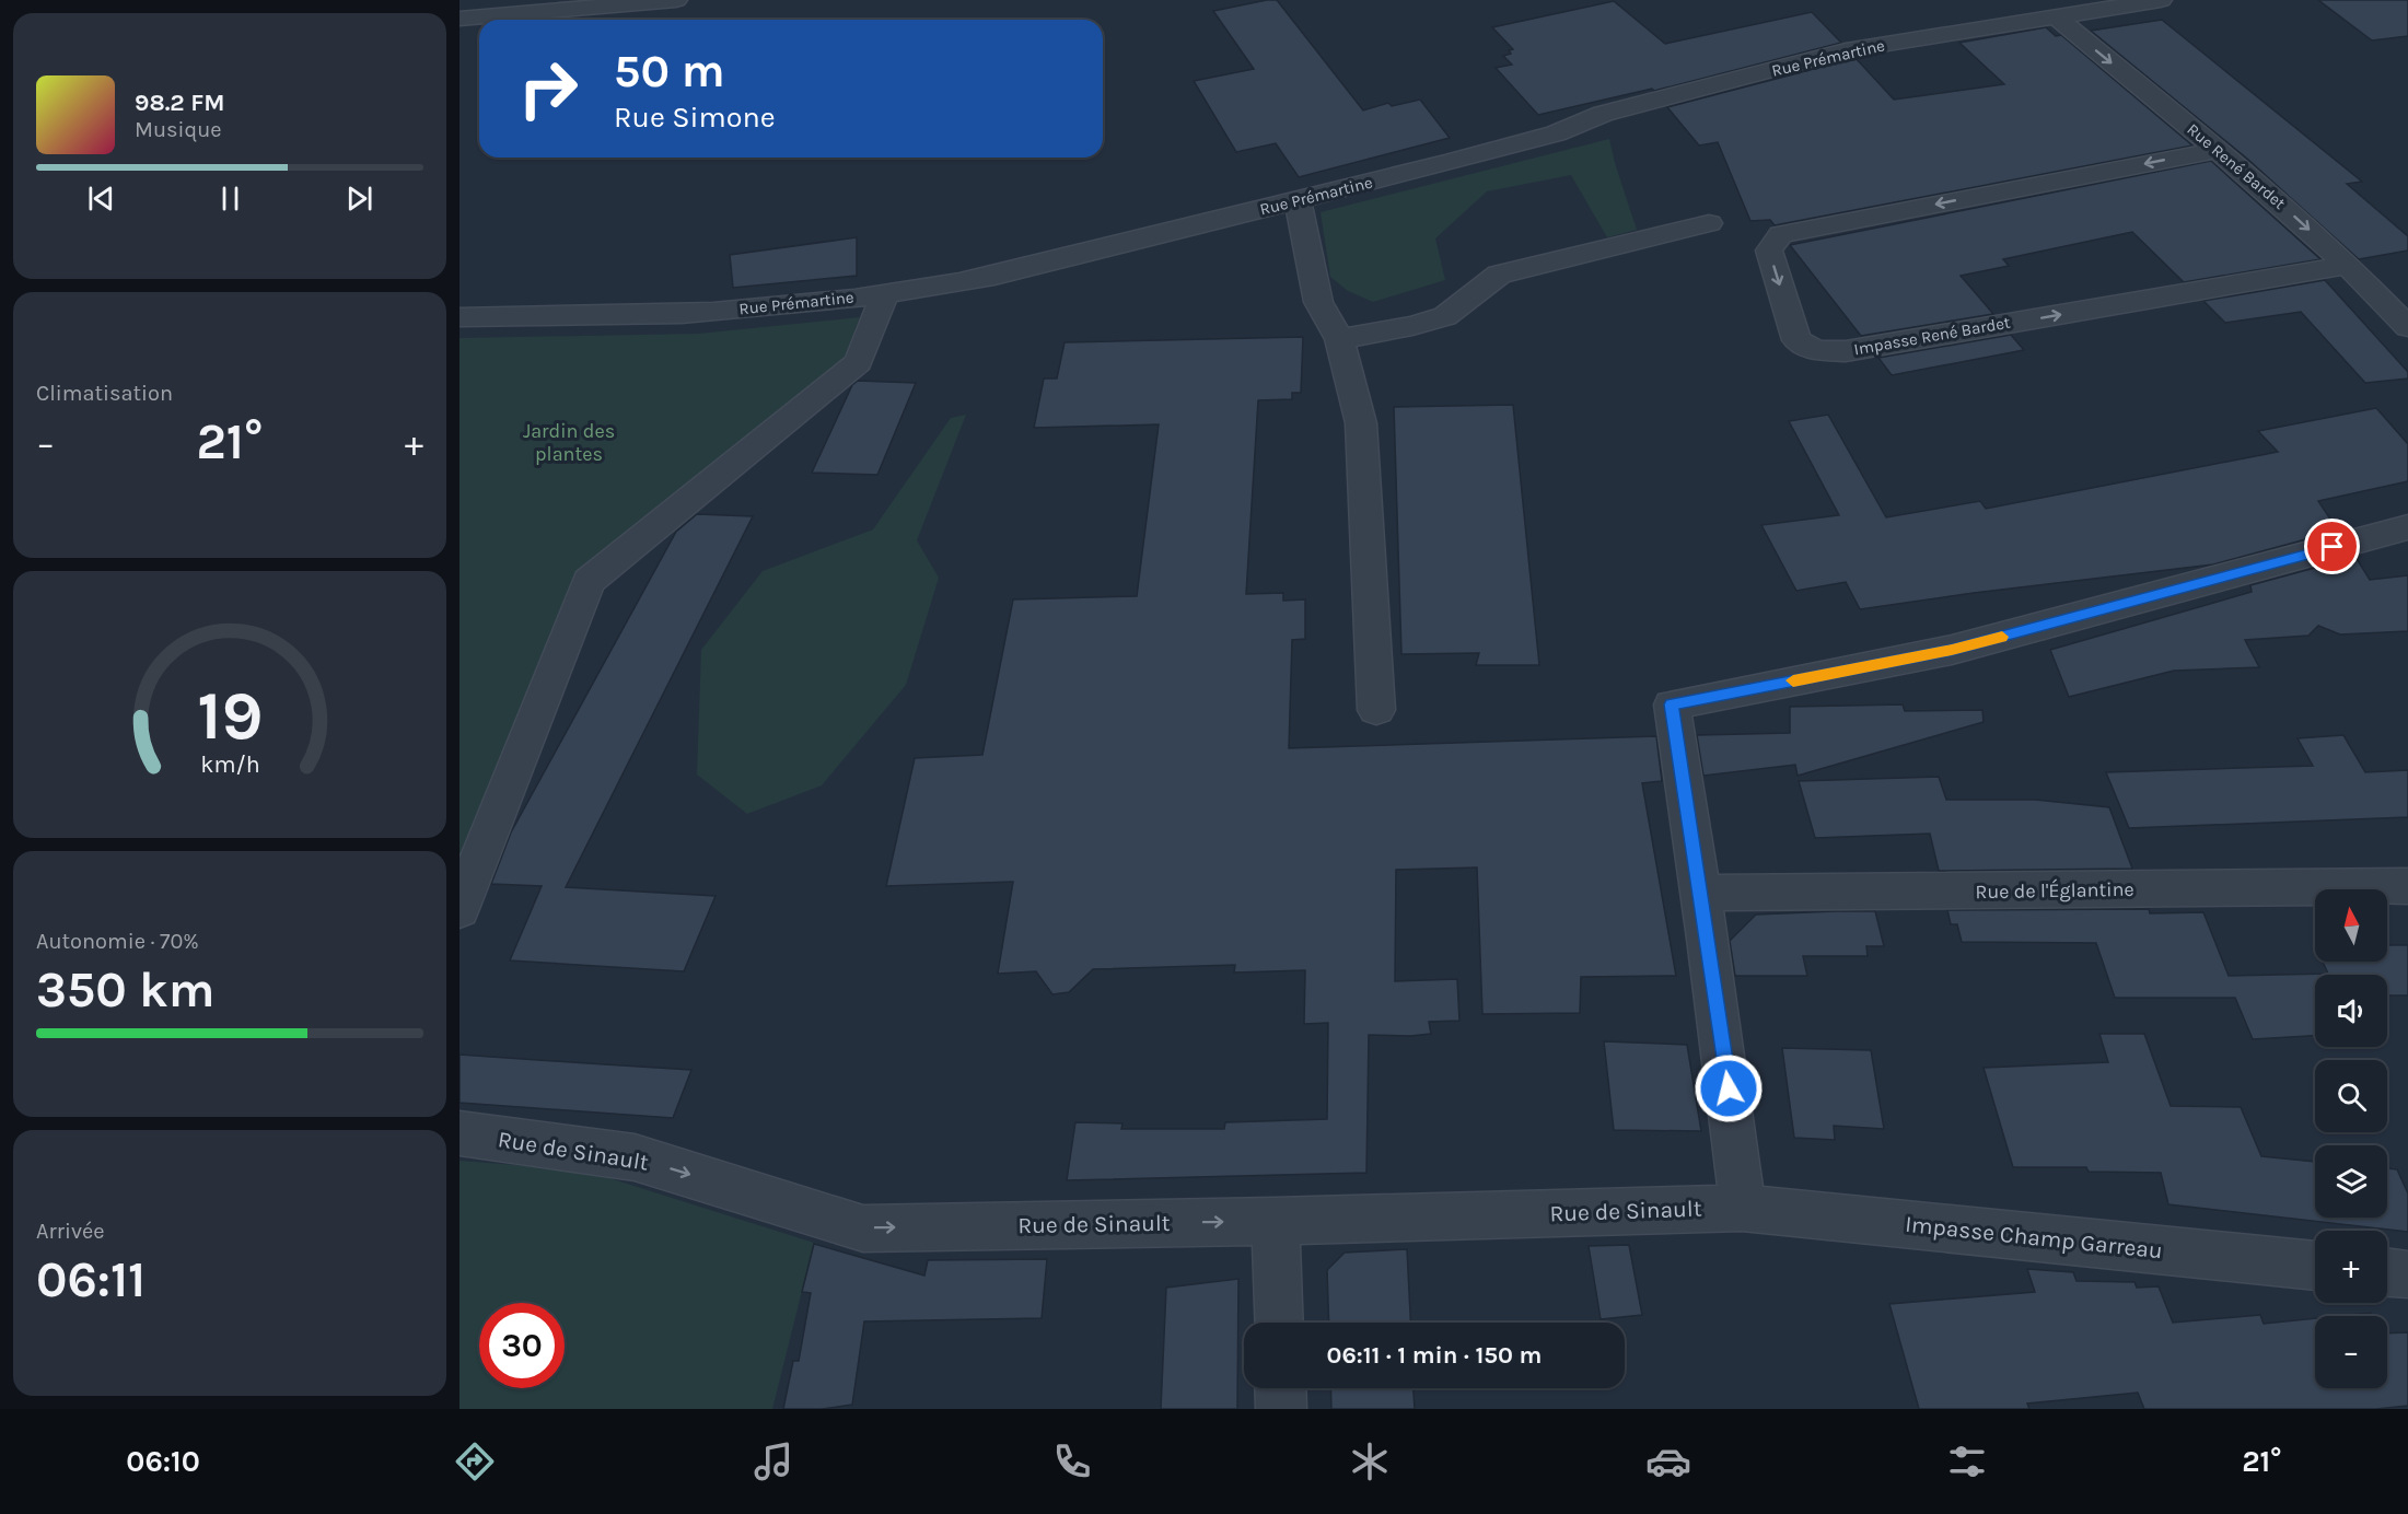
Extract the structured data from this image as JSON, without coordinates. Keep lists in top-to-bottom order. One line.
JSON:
{"streets":{"street":["Rue Prémartine","Rue René Bardet","Impasse René Bardet","Rue de l'Églantine","Rue de Sinault","Impasse Champ Garreau"]},"crossings":[["Rue Prémartine","Rue René Bardet"],["Rue René Bardet","Impasse René Bardet"],["Rue de Sinault","Impasse Champ Garreau"]],"one_way":["Rue René Bardet","Rue de Sinault"],"parks":["Jardin des plantes"],"north":"top","page":{"turn":["50 m","Rue Simone"],"song":["98.2 FM","Musique"],"tile":["Climatisation",["Autonomie · 70%","350 km"],["Arrivée","06:11"]],"heat":["−","21°","+"],"map_buttons":["+","−"],"limit":"30","trip":"06:11 · 1 min · 150 m","tabs":["06:10","21°"],"gauge":["19","km/h"]}}
